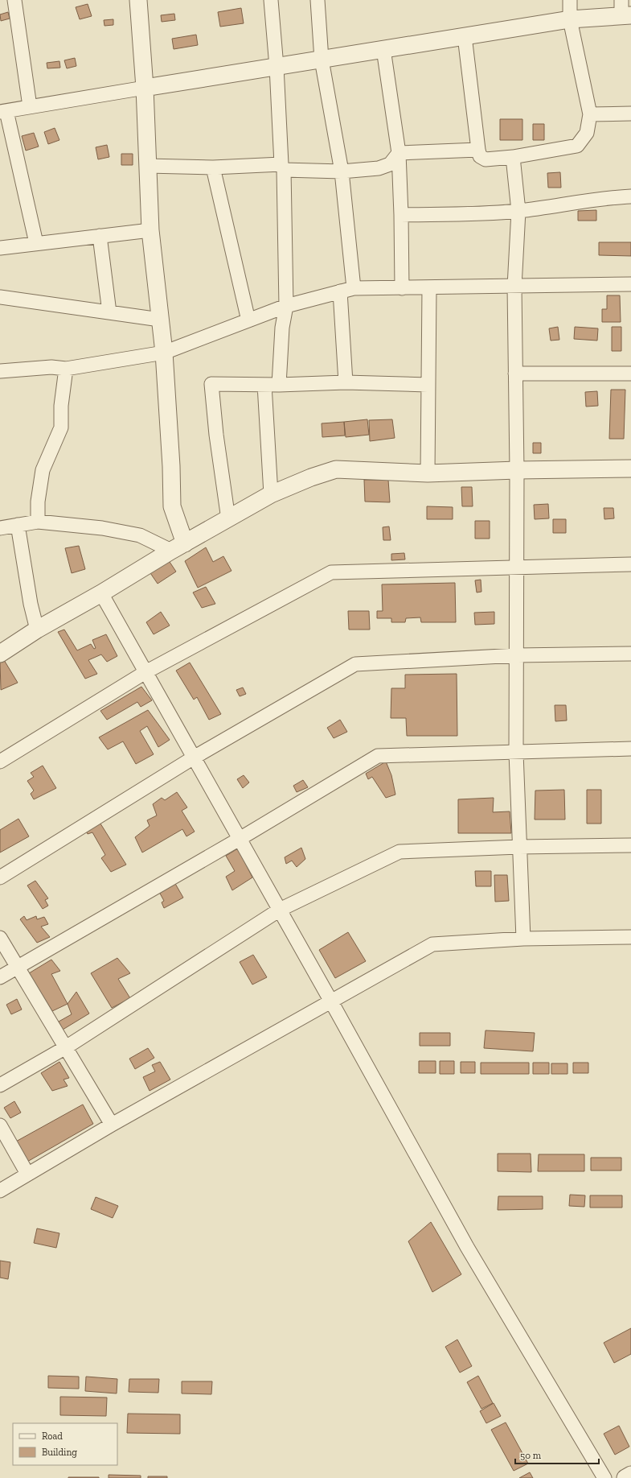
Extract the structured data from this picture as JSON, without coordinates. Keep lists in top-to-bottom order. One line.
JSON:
{"legend":["Road","Building"],"scale_bar":"50 m"}
